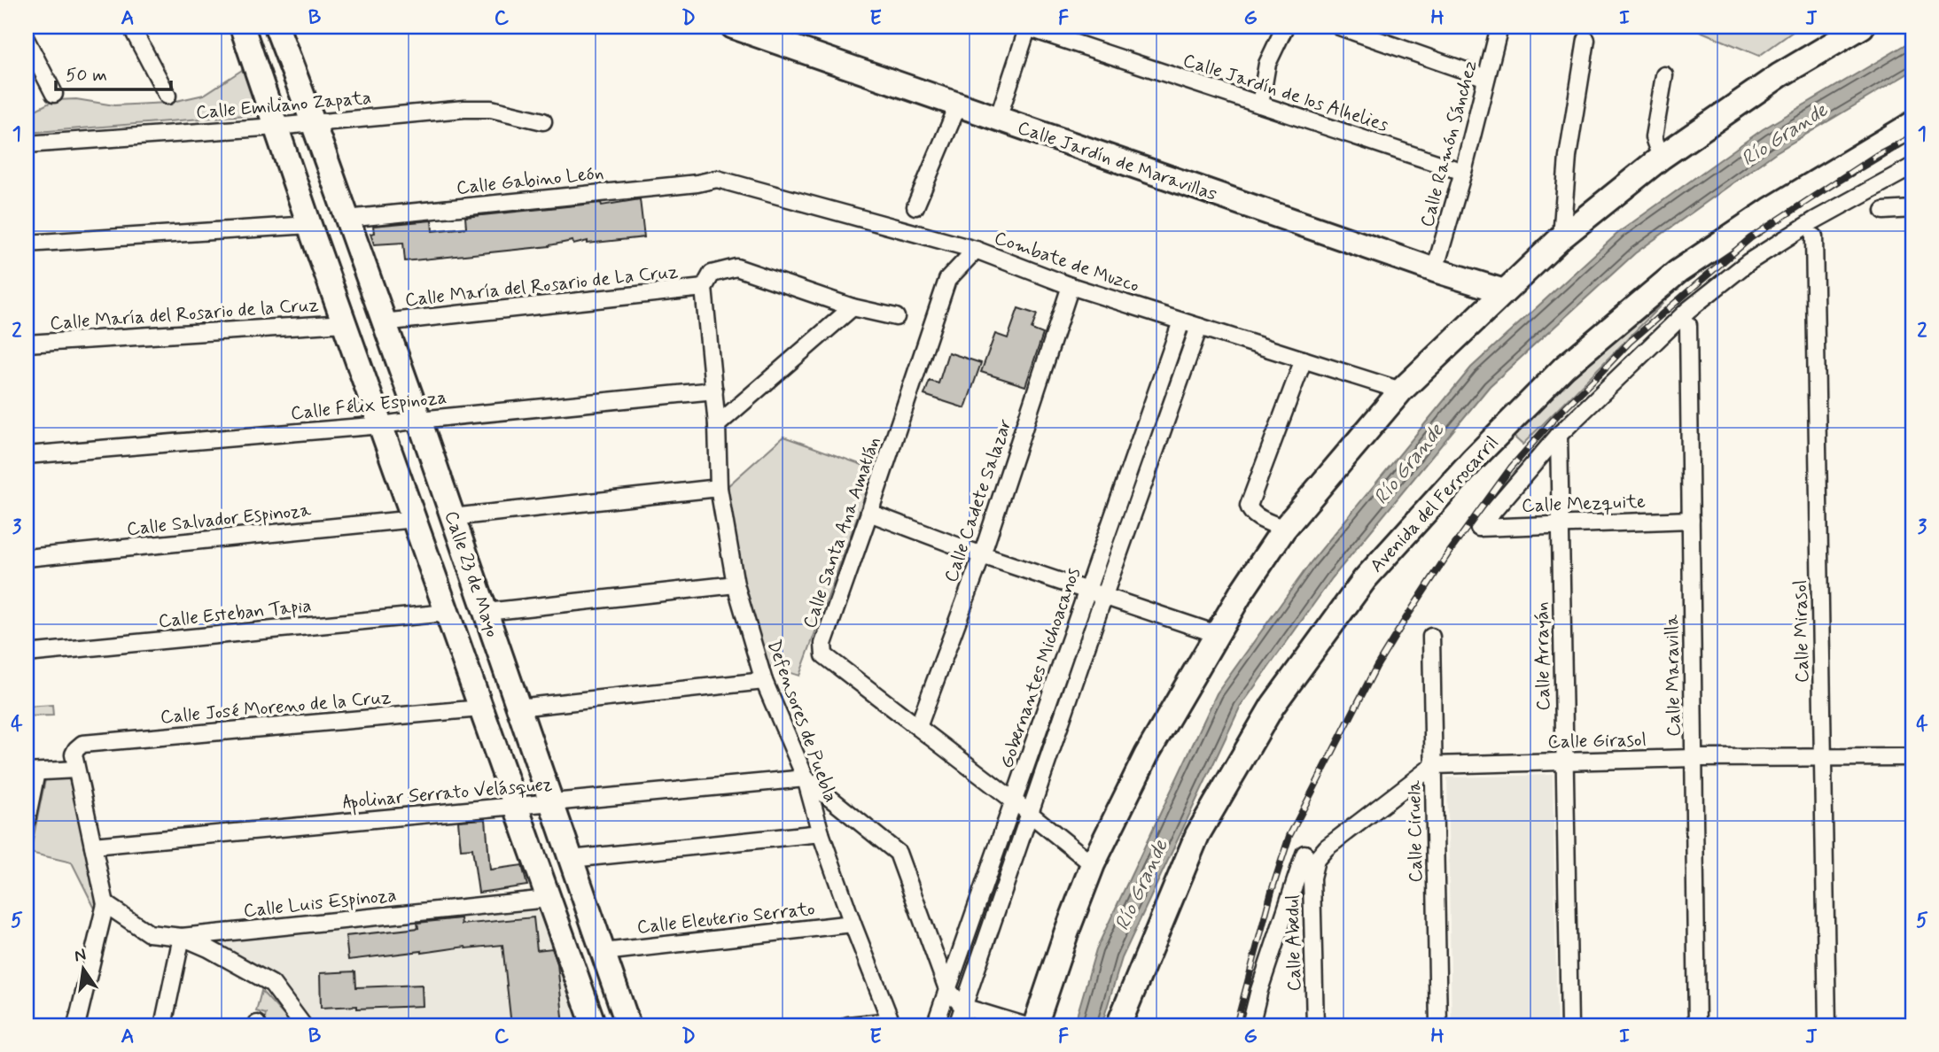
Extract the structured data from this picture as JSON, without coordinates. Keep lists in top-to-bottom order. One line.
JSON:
{"streets":{"street":["Calle Jardín de los Alhelies","Calle Emiliano Zapata","Calle Ramón Sánchez","Calle Jardín de Maravillas","Calle Gabino León","Combate de Muzco","Calle María del Rosario de La Cruz","Calle María del Rosario de la Cruz","Calle Félix Espinoza","Calle Cadete Salazar","Calle Mezquite","Avenida del Ferrocarril","Calle Salvador Espinoza","Calle Santa Ana Amatlán","Calle 23 de Mayo","Calle Esteban Tapia","Calle Mirasol","Calle Arrayán","Gobernantes Michoacanos","Calle Maravilla","Calle José Moreno de la Cruz","Defensores de Puebla","Calle Girasol","Apolinar Serrato Velásquez","Calle Ciruela","Calle Luis Espinoza","Calle Eleuterio Serrato","Calle Abedul"]},"crossings":[["Calle Jardín de los Alhelies","Calle Ramón Sánchez"],["Calle Emiliano Zapata","Calle 23 de Mayo"],["Calle Ramón Sánchez","Calle Jardín de Maravillas"],["Calle Gabino León","Combate de Muzco"],["Calle Gabino León","Calle 23 de Mayo"],["Combate de Muzco","Calle Cadete Salazar"],["Combate de Muzco","Calle Santa Ana Amatlán"],["Combate de Muzco","Gobernantes Michoacanos"],["Calle María del Rosario de La Cruz","Calle 23 de Mayo"],["Calle María del Rosario de La Cruz","Defensores de Puebla"],["Calle María del Rosario de la Cruz","Calle 23 de Mayo"],["Calle Félix Espinoza","Calle 23 de Mayo"],["Calle Félix Espinoza","Defensores de Puebla"],["Calle Cadete Salazar","Calle Santa Ana Amatlán"],["Calle Mezquite","Calle Arrayán"],["Calle Mezquite","Calle Maravilla"],["Calle Salvador Espinoza","Calle 23 de Mayo"],["Calle Santa Ana Amatlán","Gobernantes Michoacanos"],["Calle 23 de Mayo","Calle Esteban Tapia"],["Calle 23 de Mayo","Calle José Moreno de la Cruz"],["Calle 23 de Mayo","Apolinar Serrato Velásquez"],["Calle 23 de Mayo","Calle Luis Espinoza"],["Calle 23 de Mayo","Calle Eleuterio Serrato"],["Calle Mirasol","Calle Girasol"],["Calle Arrayán","Calle Girasol"],["Calle Maravilla","Calle Girasol"],["Defensores de Puebla","Apolinar Serrato Velásquez"],["Defensores de Puebla","Calle Eleuterio Serrato"],["Calle Girasol","Calle Ciruela"]],"water":["Río Grande"],"scale_bar":"50 m","north":"top","grid":{"columns":["A","B","C","D","E","F","G","H","I","J"],"rows":["1","2","3","4","5"]}}
